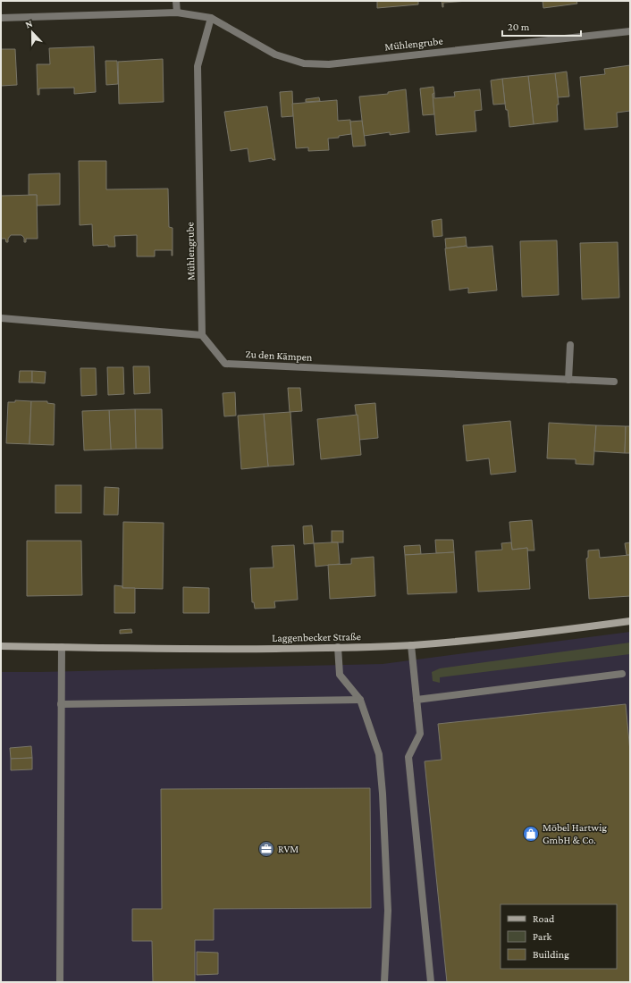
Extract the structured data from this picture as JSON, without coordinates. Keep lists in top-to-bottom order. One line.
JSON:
{"streets":{"street":["Mühlengrube","Zu den Kämpen","Laggenbecker Straße"]},"crossings":[["Mühlengrube","Zu den Kämpen"]],"places":{"shop":["Möbel Hartwig GmbH & Co."],"office":["RVM"]},"legend":["Road","Park","Building"],"scale_bar":"20 m","north":"top"}
